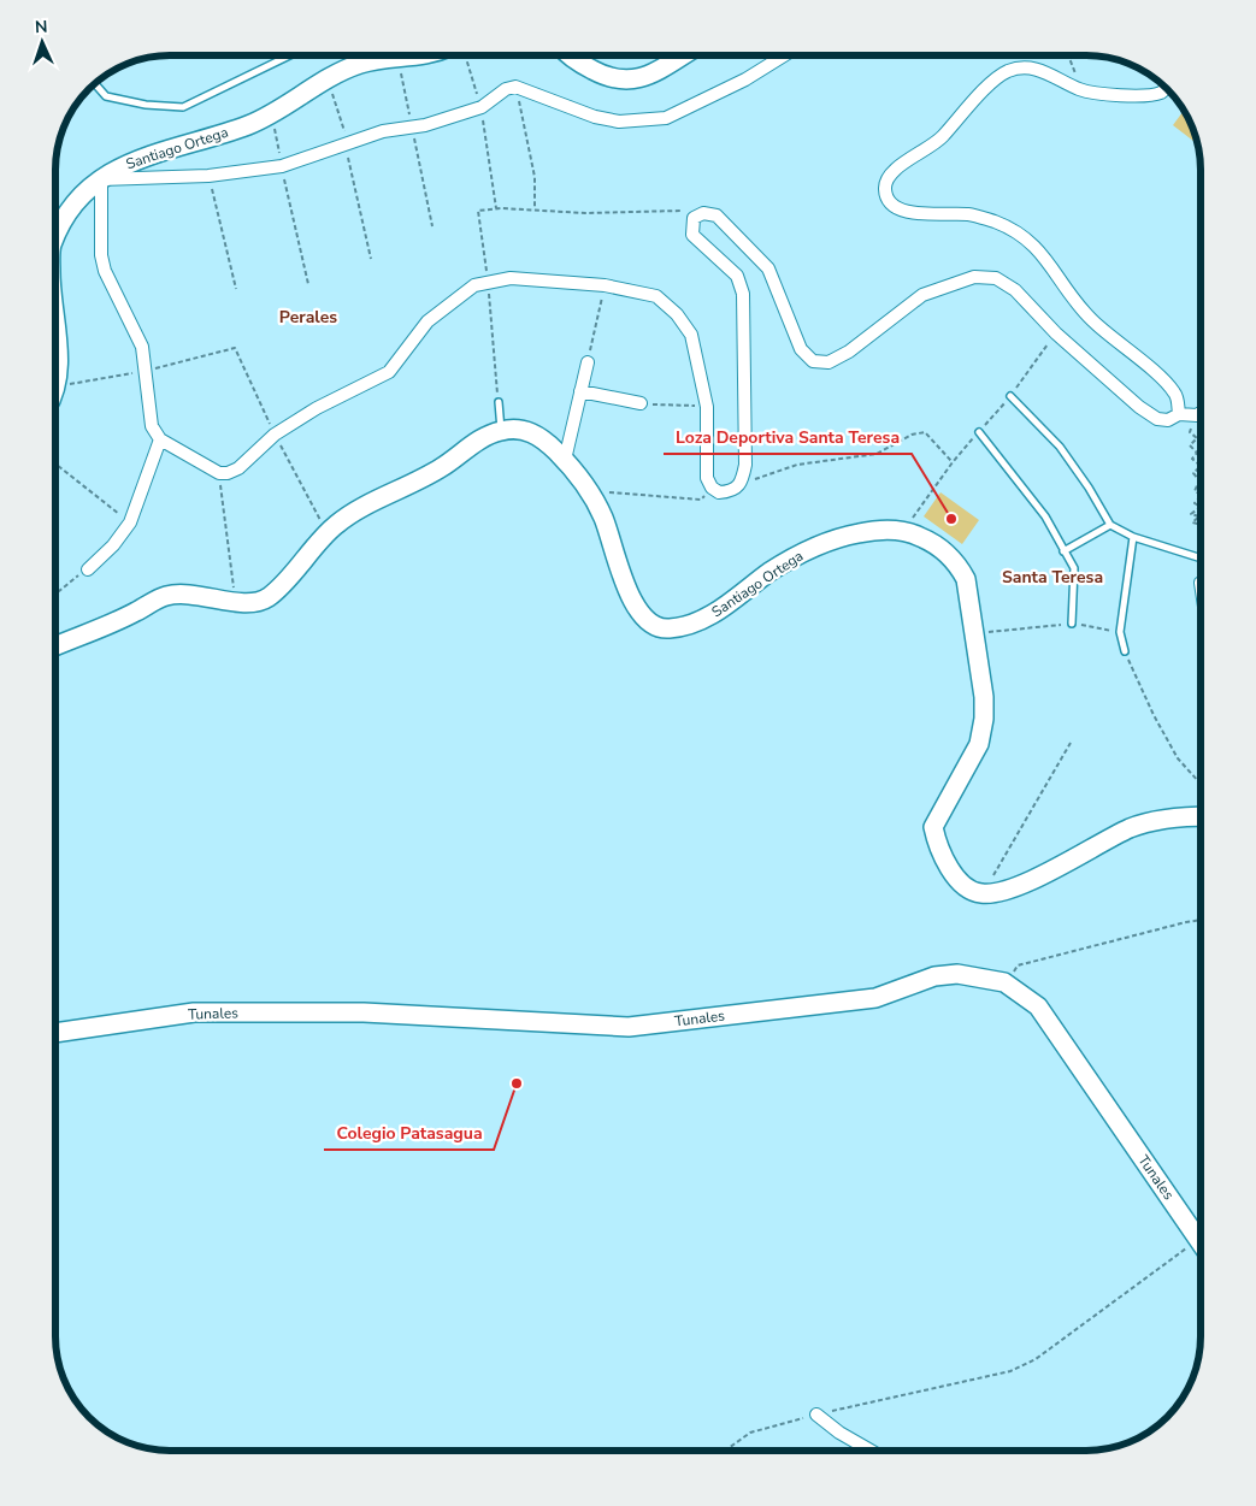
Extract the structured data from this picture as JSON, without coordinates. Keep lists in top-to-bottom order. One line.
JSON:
{"streets":{"street":["Santiago Ortega","Tunales"]},"districts":["Perales","Santa Teresa"],"places":["Loza Deportiva Santa Teresa","Colegio Patasagua"],"north":"top"}
